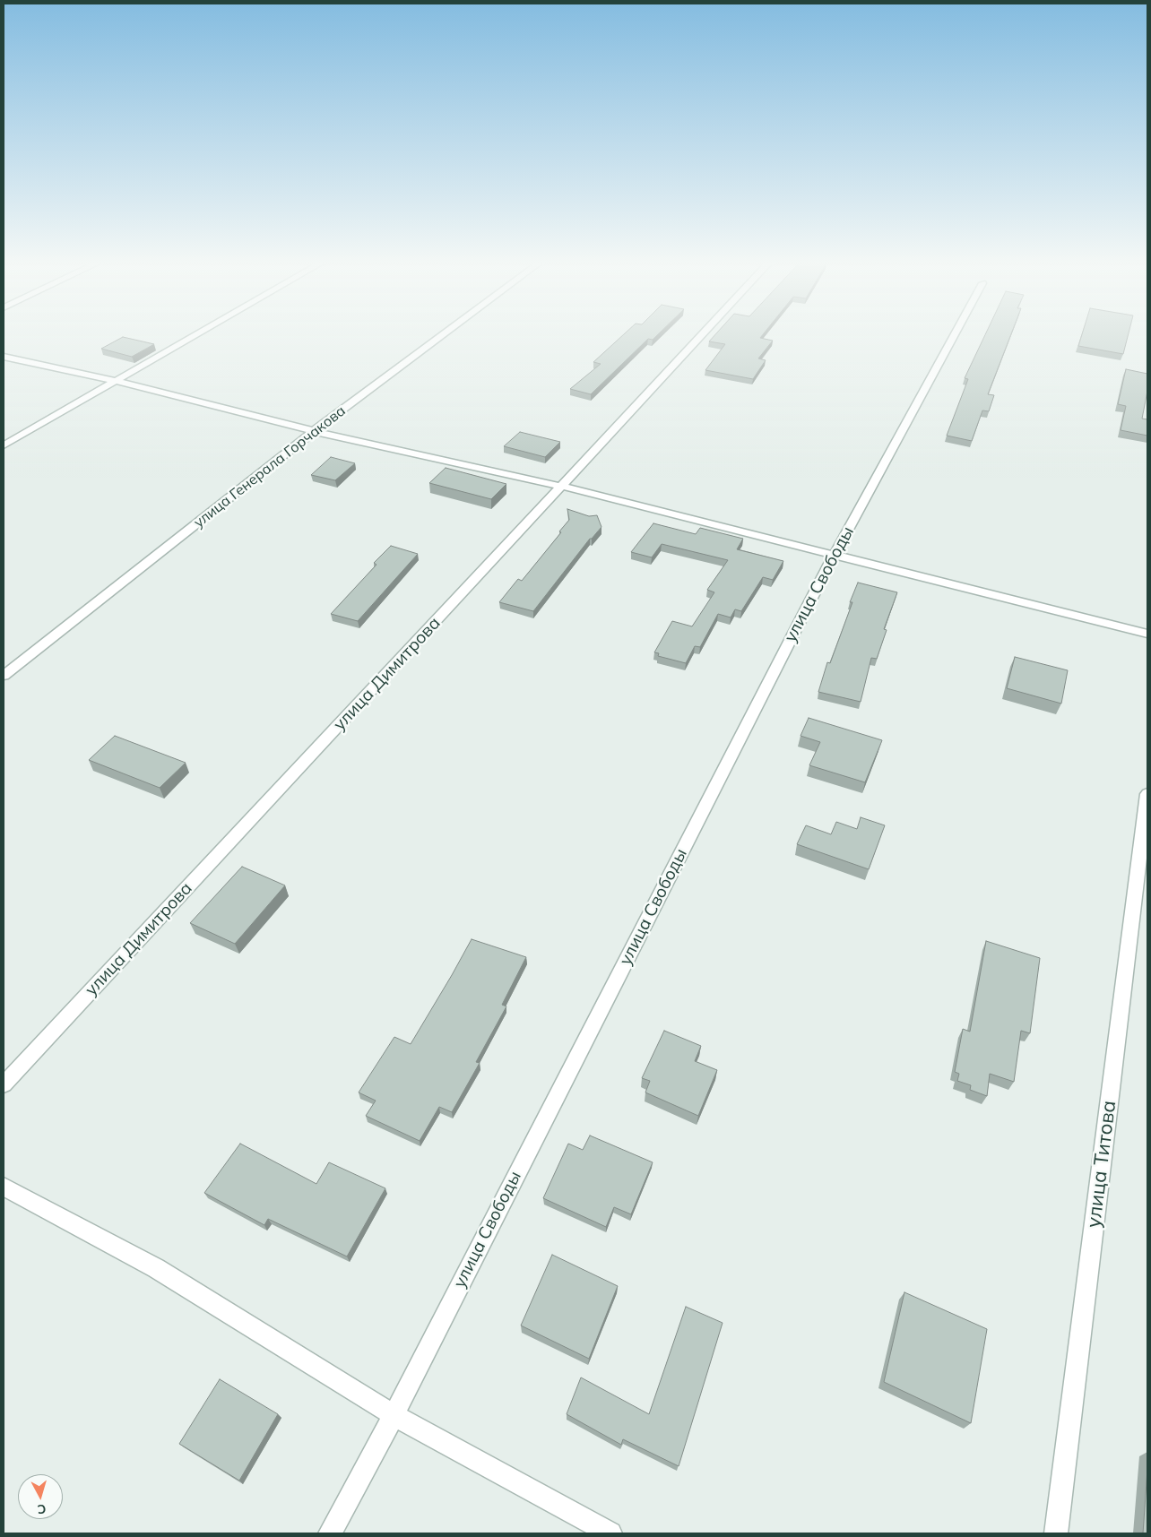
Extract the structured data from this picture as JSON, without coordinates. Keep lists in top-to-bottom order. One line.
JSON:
{"streets":{"street":["улица Генерала Горчакова","улица Свободы","улица Димитрова","улица Титова"]},"north":"bottom"}
